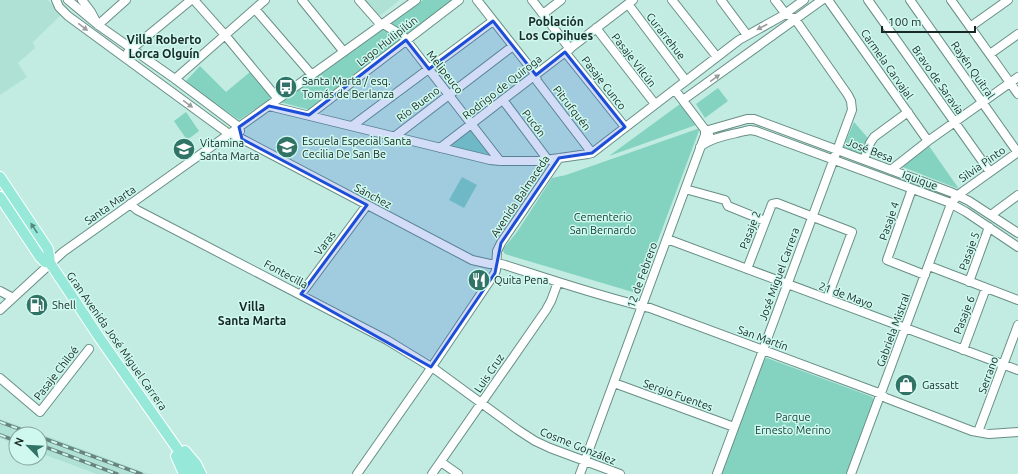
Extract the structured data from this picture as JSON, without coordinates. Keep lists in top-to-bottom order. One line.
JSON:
{"streets":{"main road":["Gran Avenida José Miguel Carrera"],"street":["Curarrehue","Lago Huilipilún","Pasaje Vilcún","Carmela Carvajal","Rayén Quitral","Melipeuco","Bravo de Saravia","Pasaje Cunco","Rodrigo de Quiroga","Río Bueno","Pitrufquén","Pucón","José Besa","Silvia Pinto","Iquique","Sánchez","Avenida Balmaceda","Santa Marta","Pasaje 4","Pasaje 2","Varas","Pasaje 5","Fontecilla","José Miguel Carrera","12 de Febrero","21 de Mayo","Pasaje 6","Gabriela Mistral","San Martín","Pasaje Chiloé","Luis Cruz","Serrano","Sergio Fuentes","Cosme González"]},"crossings":[["Curarrehue","Rodrigo de Quiroga"],["Curarrehue","Avenida Balmaceda"],["Lago Huilipilún","Melipeuco"],["Pasaje Vilcún","Rodrigo de Quiroga"],["Pasaje Vilcún","Avenida Balmaceda"],["Rayén Quitral","Silvia Pinto"],["Melipeuco","Rodrigo de Quiroga"],["Melipeuco","Río Bueno"],["Melipeuco","Santa Marta"],["Bravo de Saravia","Silvia Pinto"],["Pasaje Cunco","Rodrigo de Quiroga"],["Pasaje Cunco","Avenida Balmaceda"],["Rodrigo de Quiroga","Pitrufquén"],["Rodrigo de Quiroga","Pucón"],["Río Bueno","Pitrufquén"],["Pitrufquén","Avenida Balmaceda"],["José Besa","Silvia Pinto"],["José Besa","José Miguel Carrera"],["José Besa","12 de Febrero"],["José Besa","Gabriela Mistral"],["Silvia Pinto","Gabriela Mistral"],["Iquique","Pasaje 4"],["Iquique","Pasaje 5"],["Iquique","José Miguel Carrera"],["Iquique","12 de Febrero"],["Iquique","Gabriela Mistral"],["Sánchez","Avenida Balmaceda"],["Sánchez","Santa Marta"],["Sánchez","Varas"],["Sánchez","San Martín"],["Avenida Balmaceda","Fontecilla"],["Avenida Balmaceda","San Martín"],["Avenida Balmaceda","Cosme González"],["Santa Marta","Fontecilla"],["Santa Marta","Gran Avenida José Miguel Carrera"],["Pasaje 4","Gabriela Mistral"],["Pasaje 2","José Miguel Carrera"],["Pasaje 2","21 de Mayo"],["Varas","Fontecilla"],["Fontecilla","Cosme González"],["José Miguel Carrera","21 de Mayo"],["José Miguel Carrera","San Martín"],["José Miguel Carrera","Sergio Fuentes"],["12 de Febrero","21 de Mayo"],["12 de Febrero","San Martín"],["12 de Febrero","Sergio Fuentes"],["12 de Febrero","Cosme González"],["21 de Mayo","Pasaje 6"],["21 de Mayo","Gabriela Mistral"],["21 de Mayo","Serrano"],["Gabriela Mistral","San Martín"],["San Martín","Luis Cruz"],["San Martín","Serrano"],["Luis Cruz","Cosme González"]],"districts":["Población Los Copihues","Villa Roberto Lorca Olguín","Villa Santa Marta"],"parks":["Cementerio San Bernardo","Parque Ernesto Merino"],"places":{"bus stop":["Santa Marta / esq. Tomás de Berlanza"],"school or university":["Escuela Especial Santa Cecilia De San Be","Vitamina Santa Marta"],"restaurant":["Quita Pena"],"fuel station":["Shell"],"shop":["Gassatt"]},"scale_bar":"100 m","north":"top left"}
